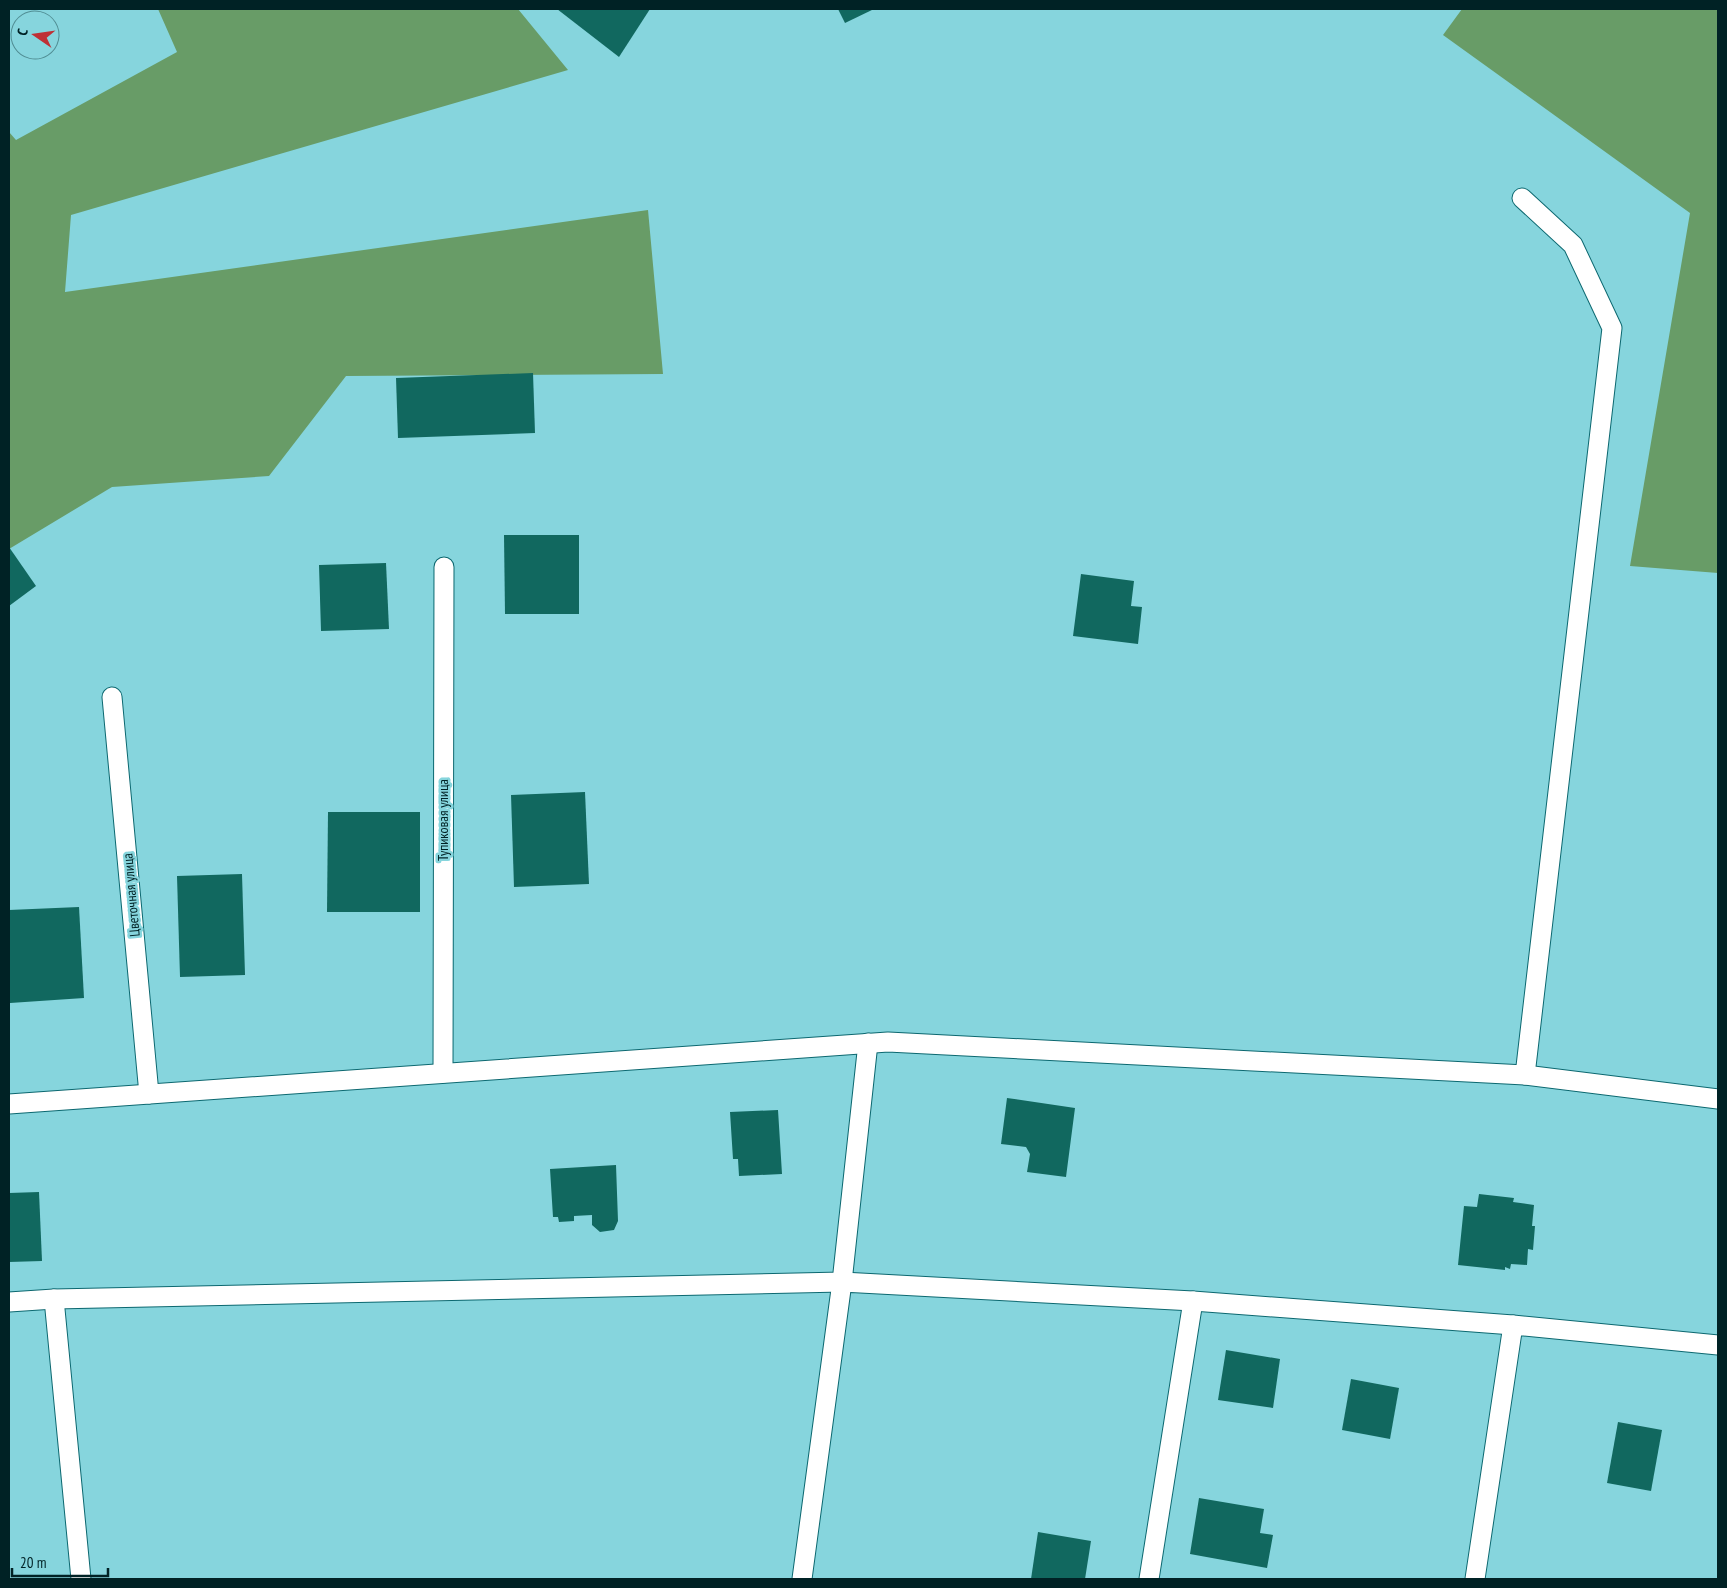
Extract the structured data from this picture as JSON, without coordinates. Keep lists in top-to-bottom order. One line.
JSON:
{"streets":{"lane":["Тупиковая улица","Цветочная улица"]},"scale_bar":"20 m","north":"left"}
